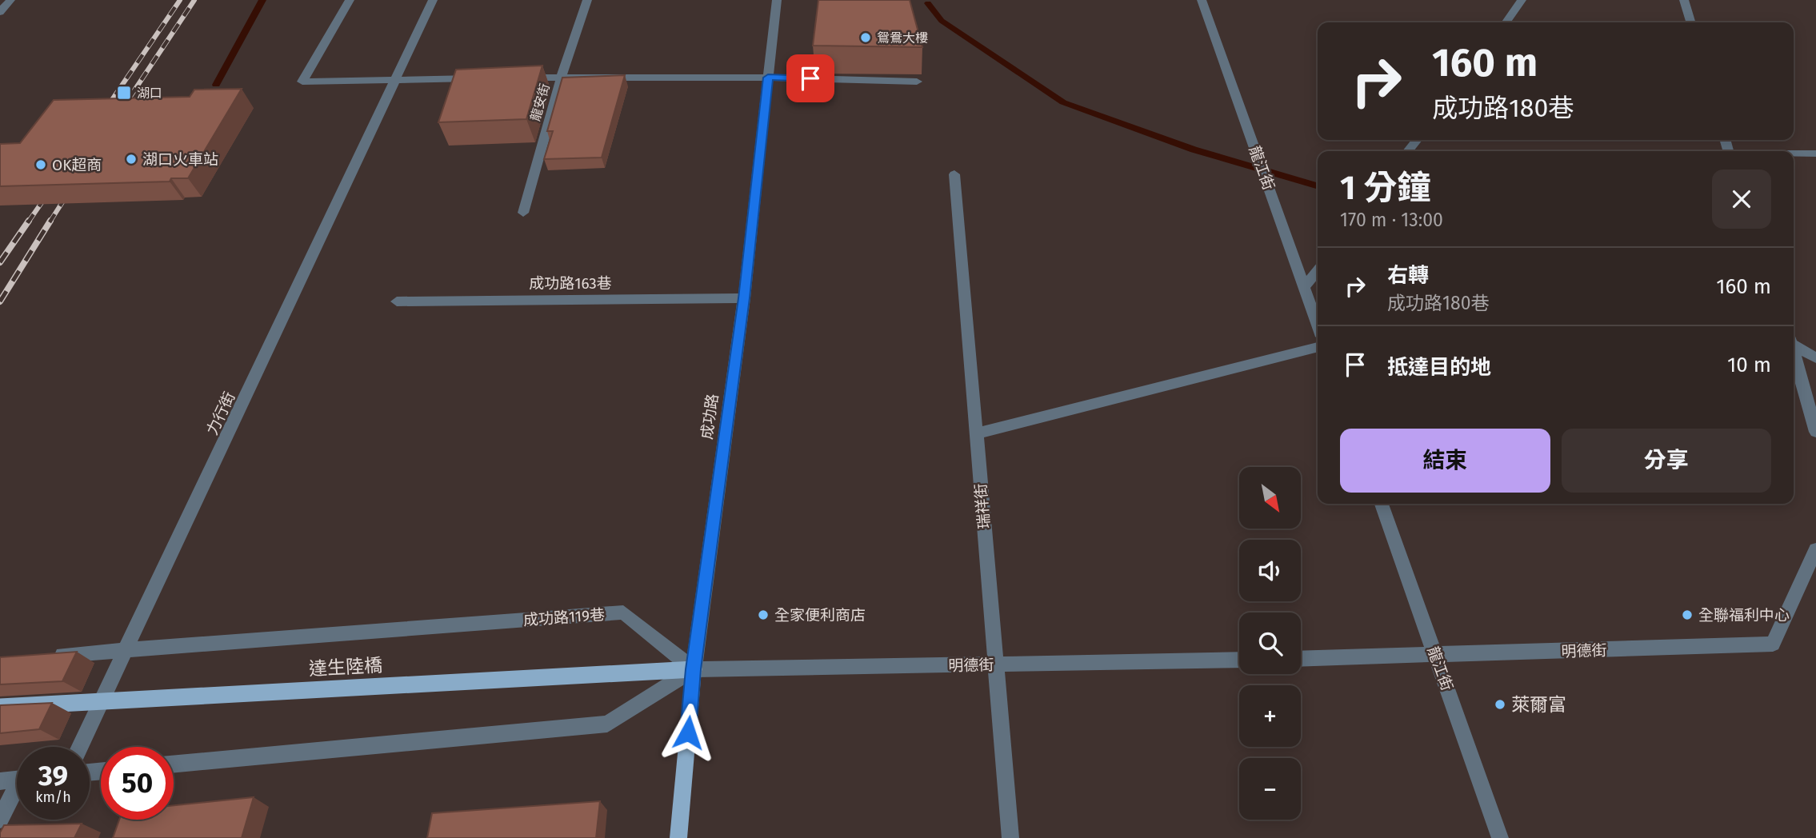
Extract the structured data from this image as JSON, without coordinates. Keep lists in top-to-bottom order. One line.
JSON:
{"streets":{"main road":["成功路","達生陸橋"],"street":["龍安街","龍江街","成功路163巷","力行街","瑞祥街","成功路119巷","明德街"]},"crossings":[["龍江街","明德街"],["成功路163巷","成功路"],["力行街","成功路119巷"],["成功路","成功路119巷"],["成功路","明德街"],["成功路","達生陸橋"],["瑞祥街","明德街"],["成功路119巷","明德街"],["成功路119巷","達生陸橋"],["明德街","達生陸橋"]],"places":{"other":["鴛鴦大樓","湖口火車站","OK超商","全家便利商店","全聯福利中心","萊爾富"],"transit":["湖口"]},"north":"bottom right","page":{"turn":["160 m","成功路180巷"],"heading":["1 分鐘","170 m · 13:00"],"list":[{"name":"右轉","note":"成功路180巷","value":"160 m"},{"name":"抵達目的地","value":"10 m"}],"buttons":["結束","分享"],"map_buttons":["+","−"],"speed":"39 km/h","limit":"50"}}
